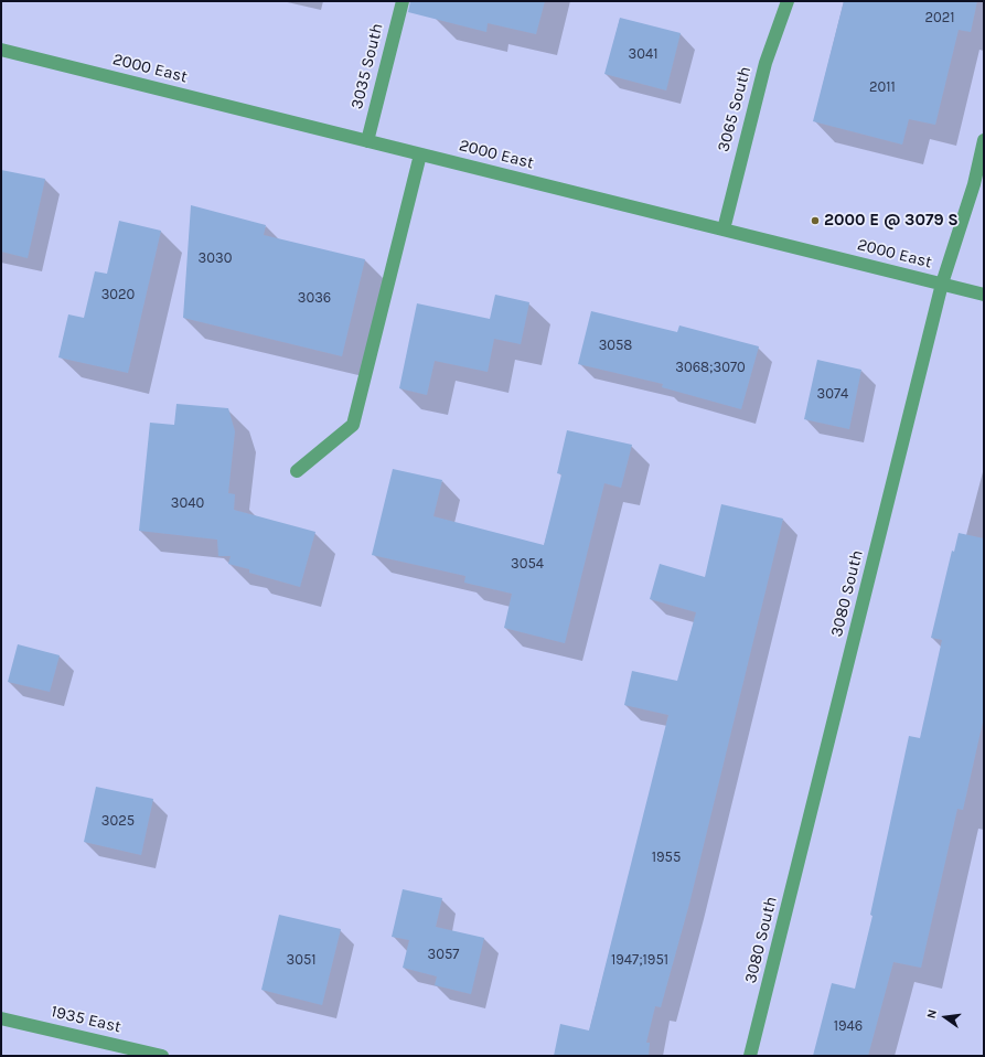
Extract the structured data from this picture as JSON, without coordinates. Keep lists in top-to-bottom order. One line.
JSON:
{"streets":{"street":["3035 South","2000 East","3065 South","3080 South","1935 East"]},"crossings":[["3035 South","2000 East"],["2000 East","3065 South"],["2000 East","3080 South"]],"places":["2000 E @ 3079 S"],"house_numbers":["2021","3041","2011","3030","3020","3036","3058","3068;3070","3074","3040","3054","3025","1955","3057","3051","1947;1951","1946"],"north":"left"}
